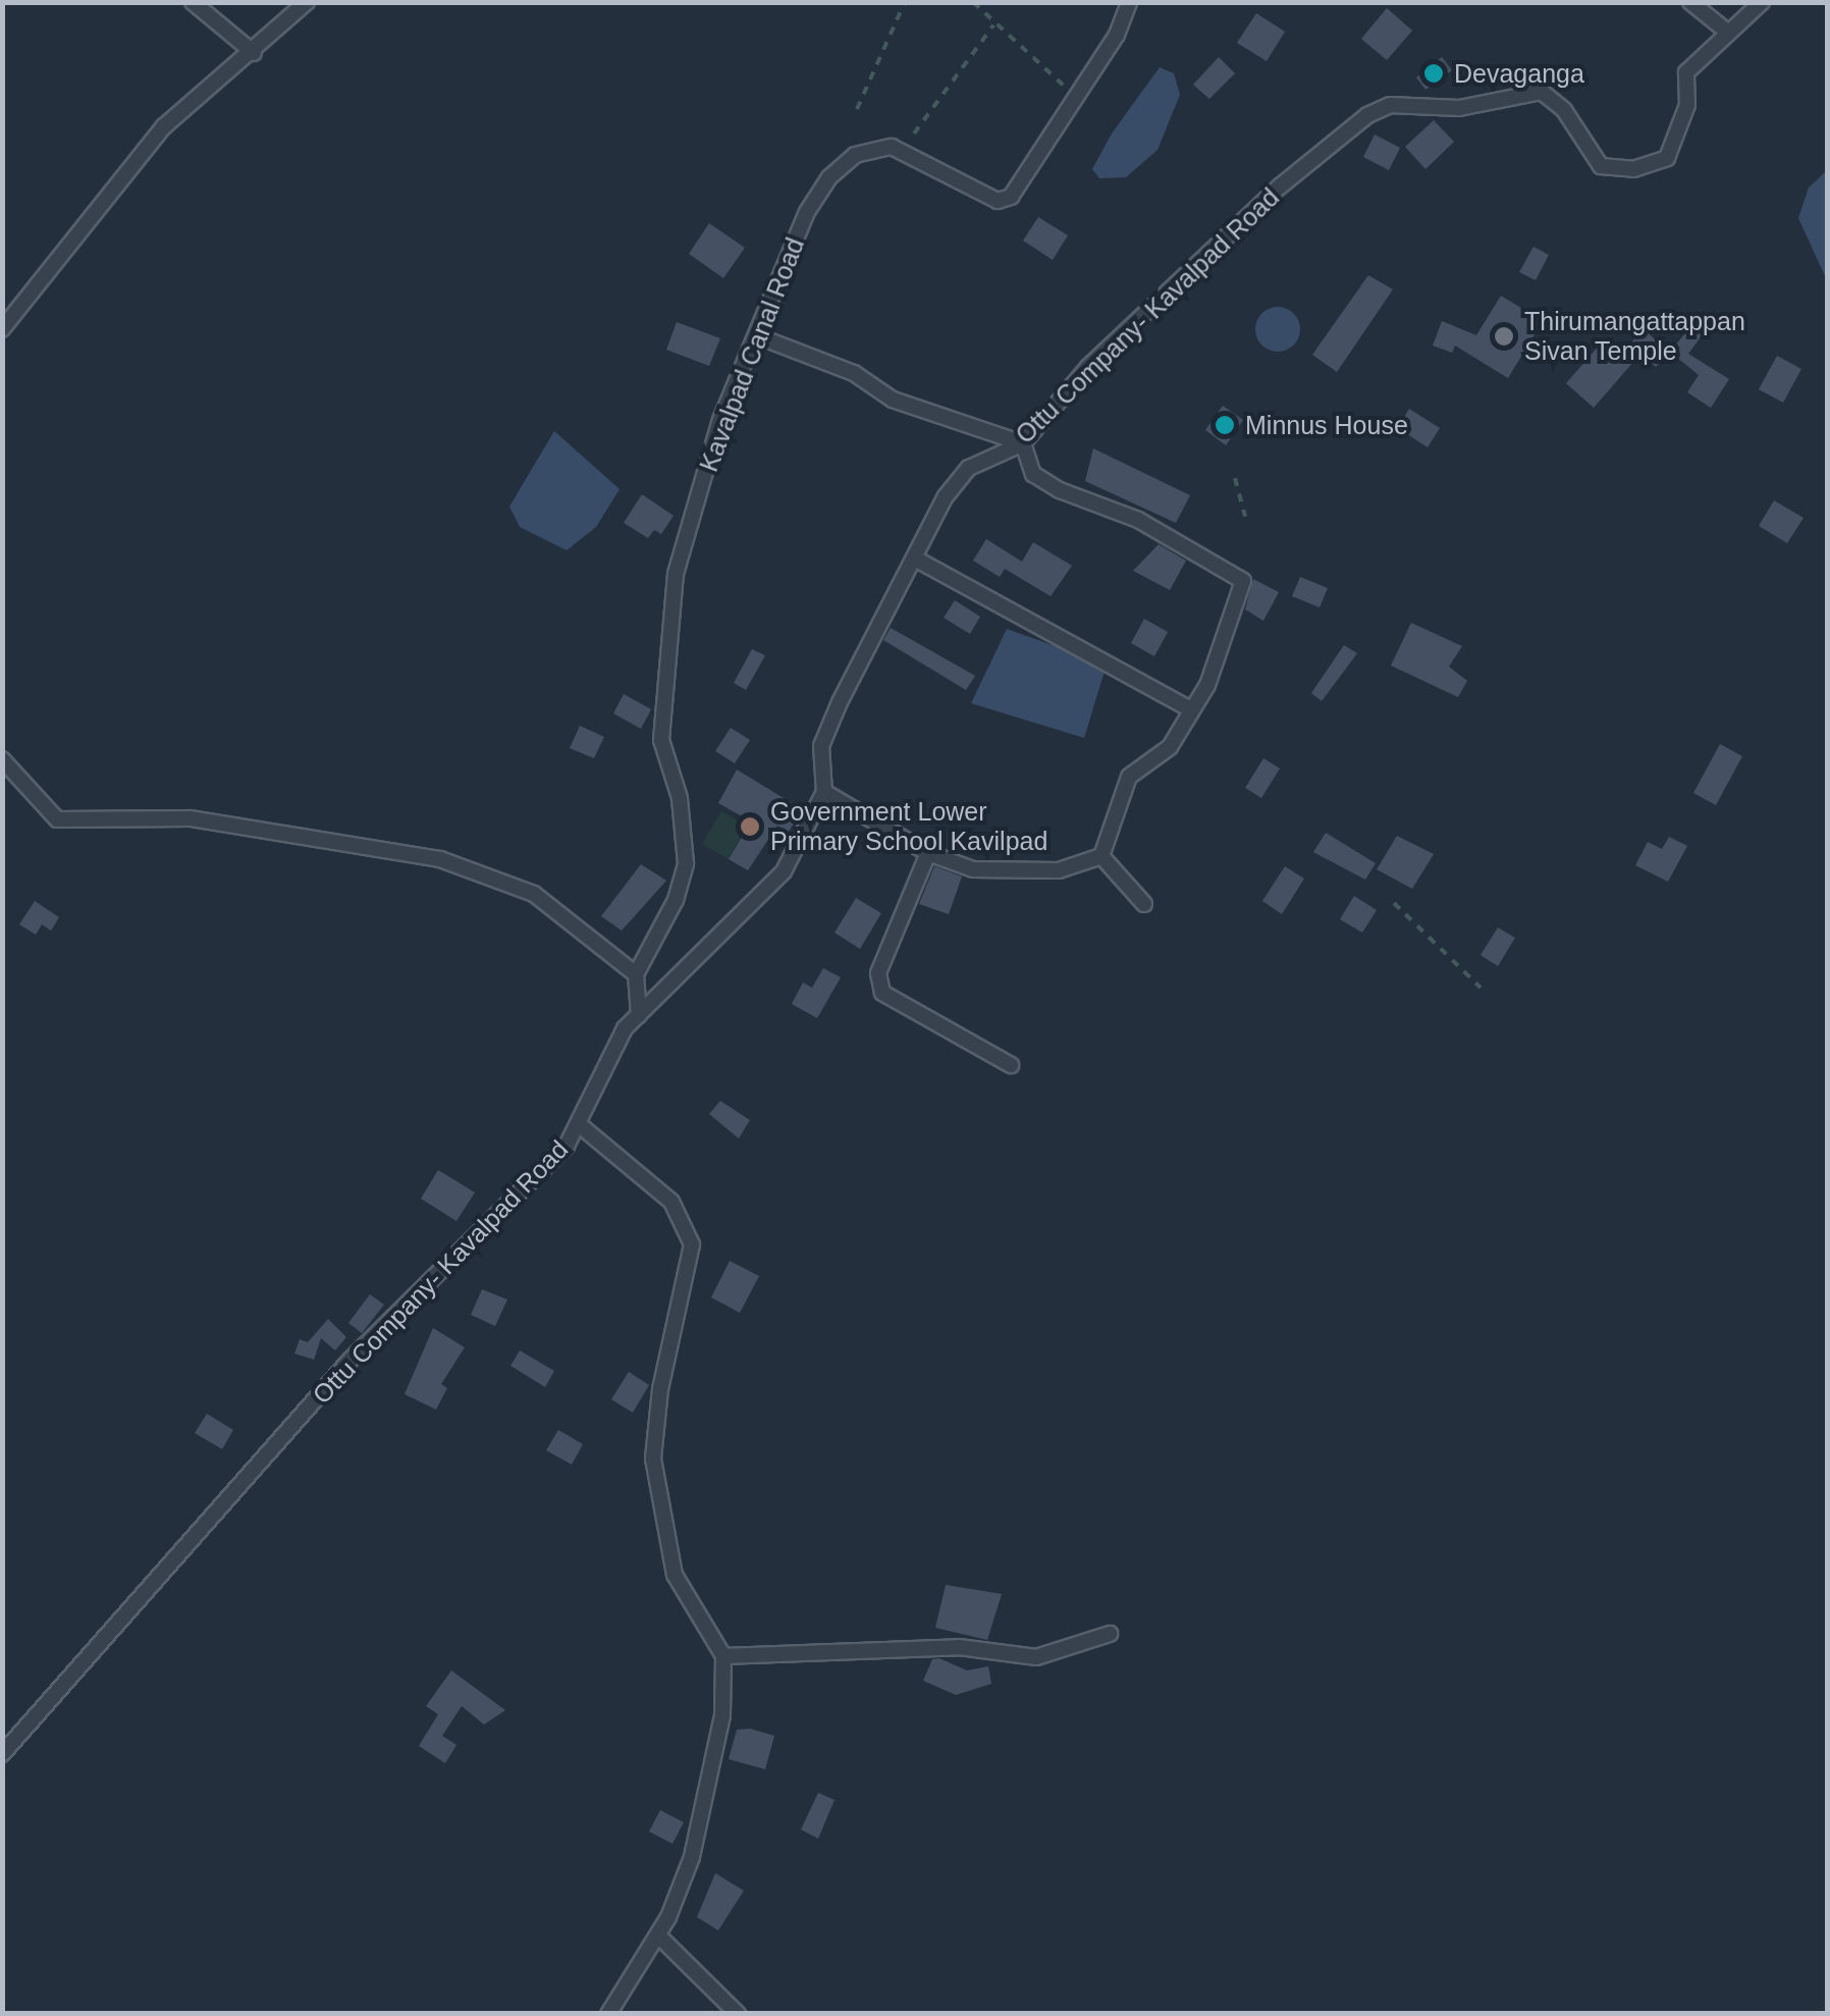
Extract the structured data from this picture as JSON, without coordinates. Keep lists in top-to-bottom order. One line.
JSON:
{"streets":{"street":["Ottu Company- Kavalpad Road","Kavalpad Canal Road"]},"places":["Devaganga","Thirumangattappan Sivan Temple","Minnus House","Government Lower Primary School Kavilpad"]}
